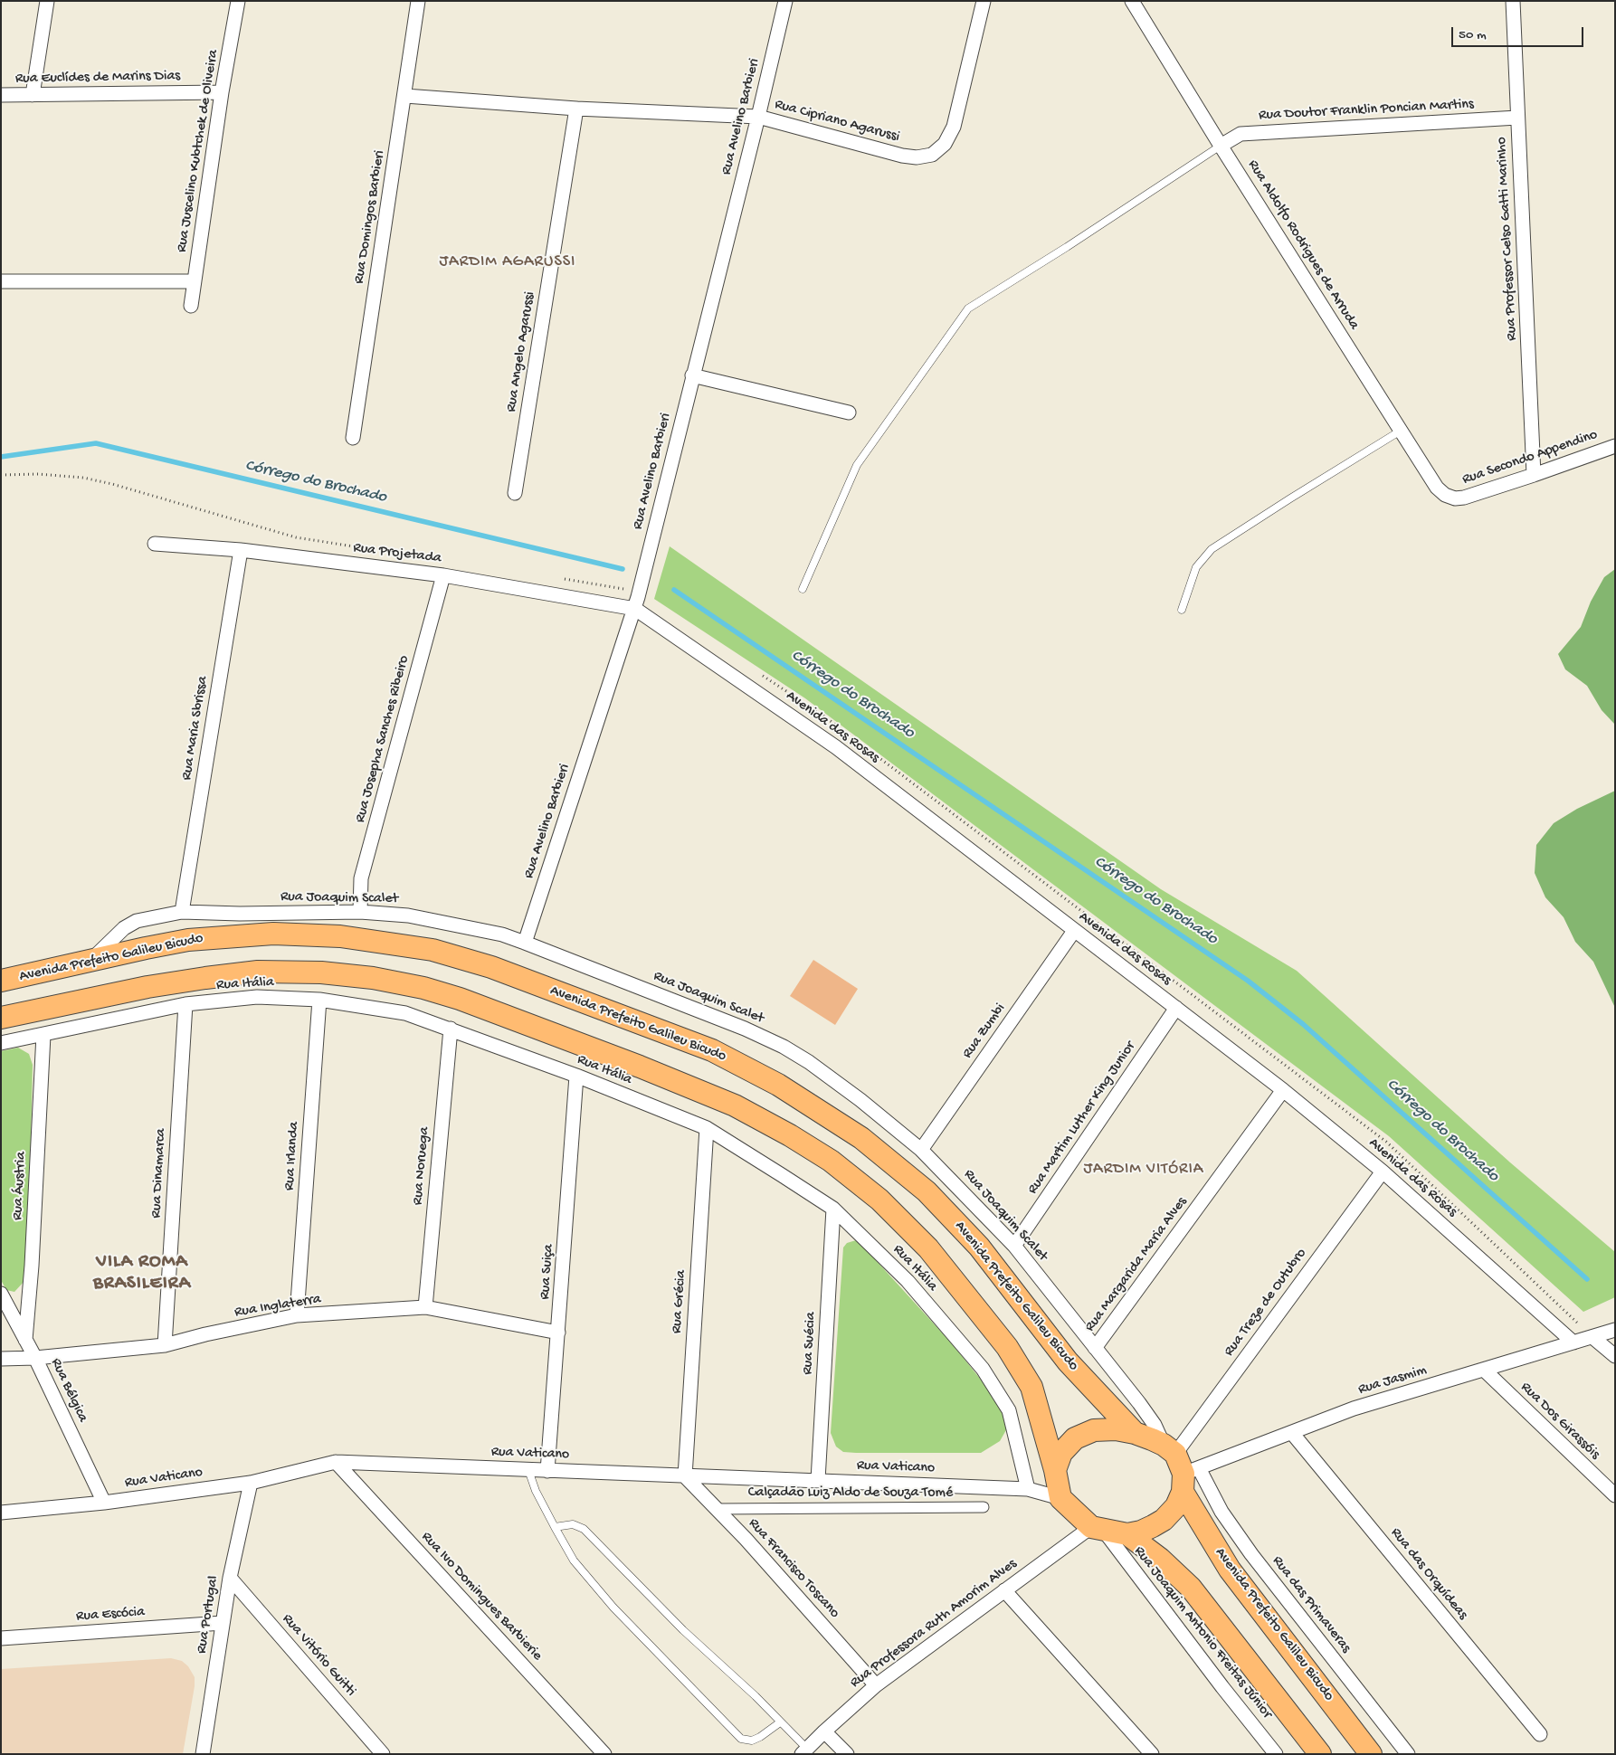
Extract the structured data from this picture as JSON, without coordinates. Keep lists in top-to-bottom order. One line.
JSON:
{"streets":{"main road":["Avenida Prefeito Galileu Bicudo"],"street":["Rua Euclídes de Marins Dias","Rua Doutor Franklin Poncian Martins","Rua Avelino Barbieri","Rua Cipriano Agarussi","Rua Juscelino Kubtchek de Oliveira","Rua Domingos Barbieri","Rua Professor Celso Gatti Marinho","Rua Aldolfo Rodrigues de Arruda","Rua Angelo Agarussi","Rua Secondo Appendino","Rua Projetada","Avenida das Rosas","Rua Maria Sbrissa","Rua Josepha Sanches Ribeiro","Rua Joaquim Scalet","Rua Itália","Rua Zumbi","Rua Martim Luther King Junior","Rua Irlanda","Rua Noruega","Rua Dinamarca","Rua Áustria","Rua Margarida Maria Alves","Rua Suiça","Rua Grécia","Rua Treze de Outubro","Rua Inglaterra","Rua Suécia","Rua Jasmim","Rua Bélgica","Rua Dos Girassóis","Rua Vaticano","Calçadão Luiz Aldo de Souza Tomé","Rua Francisco Toscano","Rua das Orquídeas","Rua Ivo Domingues Barbierie","Rua das Primaveras","Rua Escócia","Rua Portugal","Rua Professora Ruth Amorim Alves","Rua Joaquim Antonio Freitas Júnior","Rua Vitório Guitti"]},"crossings":[["Rua Euclídes de Marins Dias","Rua Juscelino Kubtchek de Oliveira"],["Rua Doutor Franklin Poncian Martins","Rua Professor Celso Gatti Marinho"],["Rua Doutor Franklin Poncian Martins","Rua Aldolfo Rodrigues de Arruda"],["Rua Avelino Barbieri","Rua Cipriano Agarussi"],["Rua Avelino Barbieri","Rua Projetada"],["Rua Avelino Barbieri","Avenida das Rosas"],["Rua Avelino Barbieri","Rua Joaquim Scalet"],["Rua Cipriano Agarussi","Rua Domingos Barbieri"],["Rua Cipriano Agarussi","Rua Angelo Agarussi"],["Rua Professor Celso Gatti Marinho","Rua Secondo Appendino"],["Rua Aldolfo Rodrigues de Arruda","Rua Secondo Appendino"],["Rua Projetada","Avenida das Rosas"],["Rua Projetada","Rua Maria Sbrissa"],["Rua Projetada","Rua Josepha Sanches Ribeiro"],["Avenida das Rosas","Rua Zumbi"],["Avenida das Rosas","Rua Martim Luther King Junior"],["Avenida das Rosas","Rua Margarida Maria Alves"],["Avenida das Rosas","Rua Treze de Outubro"],["Avenida das Rosas","Rua Jasmim"],["Rua Maria Sbrissa","Rua Joaquim Scalet"],["Rua Josepha Sanches Ribeiro","Rua Joaquim Scalet"],["Rua Joaquim Scalet","Avenida Prefeito Galileu Bicudo"],["Rua Joaquim Scalet","Rua Zumbi"],["Rua Joaquim Scalet","Rua Martim Luther King Junior"],["Rua Joaquim Scalet","Rua Margarida Maria Alves"],["Rua Joaquim Scalet","Rua Treze de Outubro"],["Rua Joaquim Scalet","Rua Jasmim"],["Rua Joaquim Scalet","Rua Vaticano"],["Rua Joaquim Scalet","Rua das Primaveras"],["Rua Joaquim Scalet","Rua Professora Ruth Amorim Alves"],["Rua Joaquim Scalet","Rua Joaquim Antonio Freitas Júnior"],["Avenida Prefeito Galileu Bicudo","Rua Treze de Outubro"],["Avenida Prefeito Galileu Bicudo","Rua Jasmim"],["Avenida Prefeito Galileu Bicudo","Rua Vaticano"],["Avenida Prefeito Galileu Bicudo","Rua das Primaveras"],["Avenida Prefeito Galileu Bicudo","Rua Professora Ruth Amorim Alves"],["Avenida Prefeito Galileu Bicudo","Rua Joaquim Antonio Freitas Júnior"],["Rua Itália","Rua Irlanda"],["Rua Itália","Rua Noruega"],["Rua Itália","Rua Dinamarca"],["Rua Itália","Rua Áustria"],["Rua Itália","Rua Suiça"],["Rua Itália","Rua Grécia"],["Rua Itália","Rua Suécia"],["Rua Itália","Rua Vaticano"],["Rua Irlanda","Rua Inglaterra"],["Rua Noruega","Rua Inglaterra"],["Rua Dinamarca","Rua Inglaterra"],["Rua Áustria","Rua Bélgica"],["Rua Suiça","Rua Inglaterra"],["Rua Suiça","Rua Vaticano"],["Rua Grécia","Rua Vaticano"],["Rua Grécia","Rua Francisco Toscano"],["Rua Treze de Outubro","Rua Jasmim"],["Rua Treze de Outubro","Rua Vaticano"],["Rua Treze de Outubro","Rua das Primaveras"],["Rua Treze de Outubro","Rua Professora Ruth Amorim Alves"],["Rua Treze de Outubro","Rua Joaquim Antonio Freitas Júnior"],["Rua Inglaterra","Rua Bélgica"],["Rua Suécia","Rua Vaticano"],["Rua Jasmim","Rua Dos Girassóis"],["Rua Jasmim","Rua Vaticano"],["Rua Jasmim","Rua das Orquídeas"],["Rua Jasmim","Rua das Primaveras"],["Rua Jasmim","Rua Professora Ruth Amorim Alves"],["Rua Jasmim","Rua Joaquim Antonio Freitas Júnior"],["Rua Bélgica","Rua Vaticano"],["Rua Vaticano","Rua Francisco Toscano"],["Rua Vaticano","Rua Ivo Domingues Barbierie"],["Rua Vaticano","Rua das Primaveras"],["Rua Vaticano","Rua Portugal"],["Rua Vaticano","Rua Professora Ruth Amorim Alves"],["Rua Vaticano","Rua Joaquim Antonio Freitas Júnior"],["Calçadão Luiz Aldo de Souza Tomé","Rua Francisco Toscano"],["Rua Francisco Toscano","Rua Professora Ruth Amorim Alves"],["Rua das Primaveras","Rua Professora Ruth Amorim Alves"],["Rua das Primaveras","Rua Joaquim Antonio Freitas Júnior"],["Rua Escócia","Rua Portugal"],["Rua Portugal","Rua Vitório Guitti"],["Rua Professora Ruth Amorim Alves","Rua Joaquim Antonio Freitas Júnior"]],"districts":["JARDIM AGARUSSI","JARDIM VITÓRIA","VILA ROMA BRASILEIRA"],"water":["Córrego do Brochado"],"scale_bar":"50 m"}
